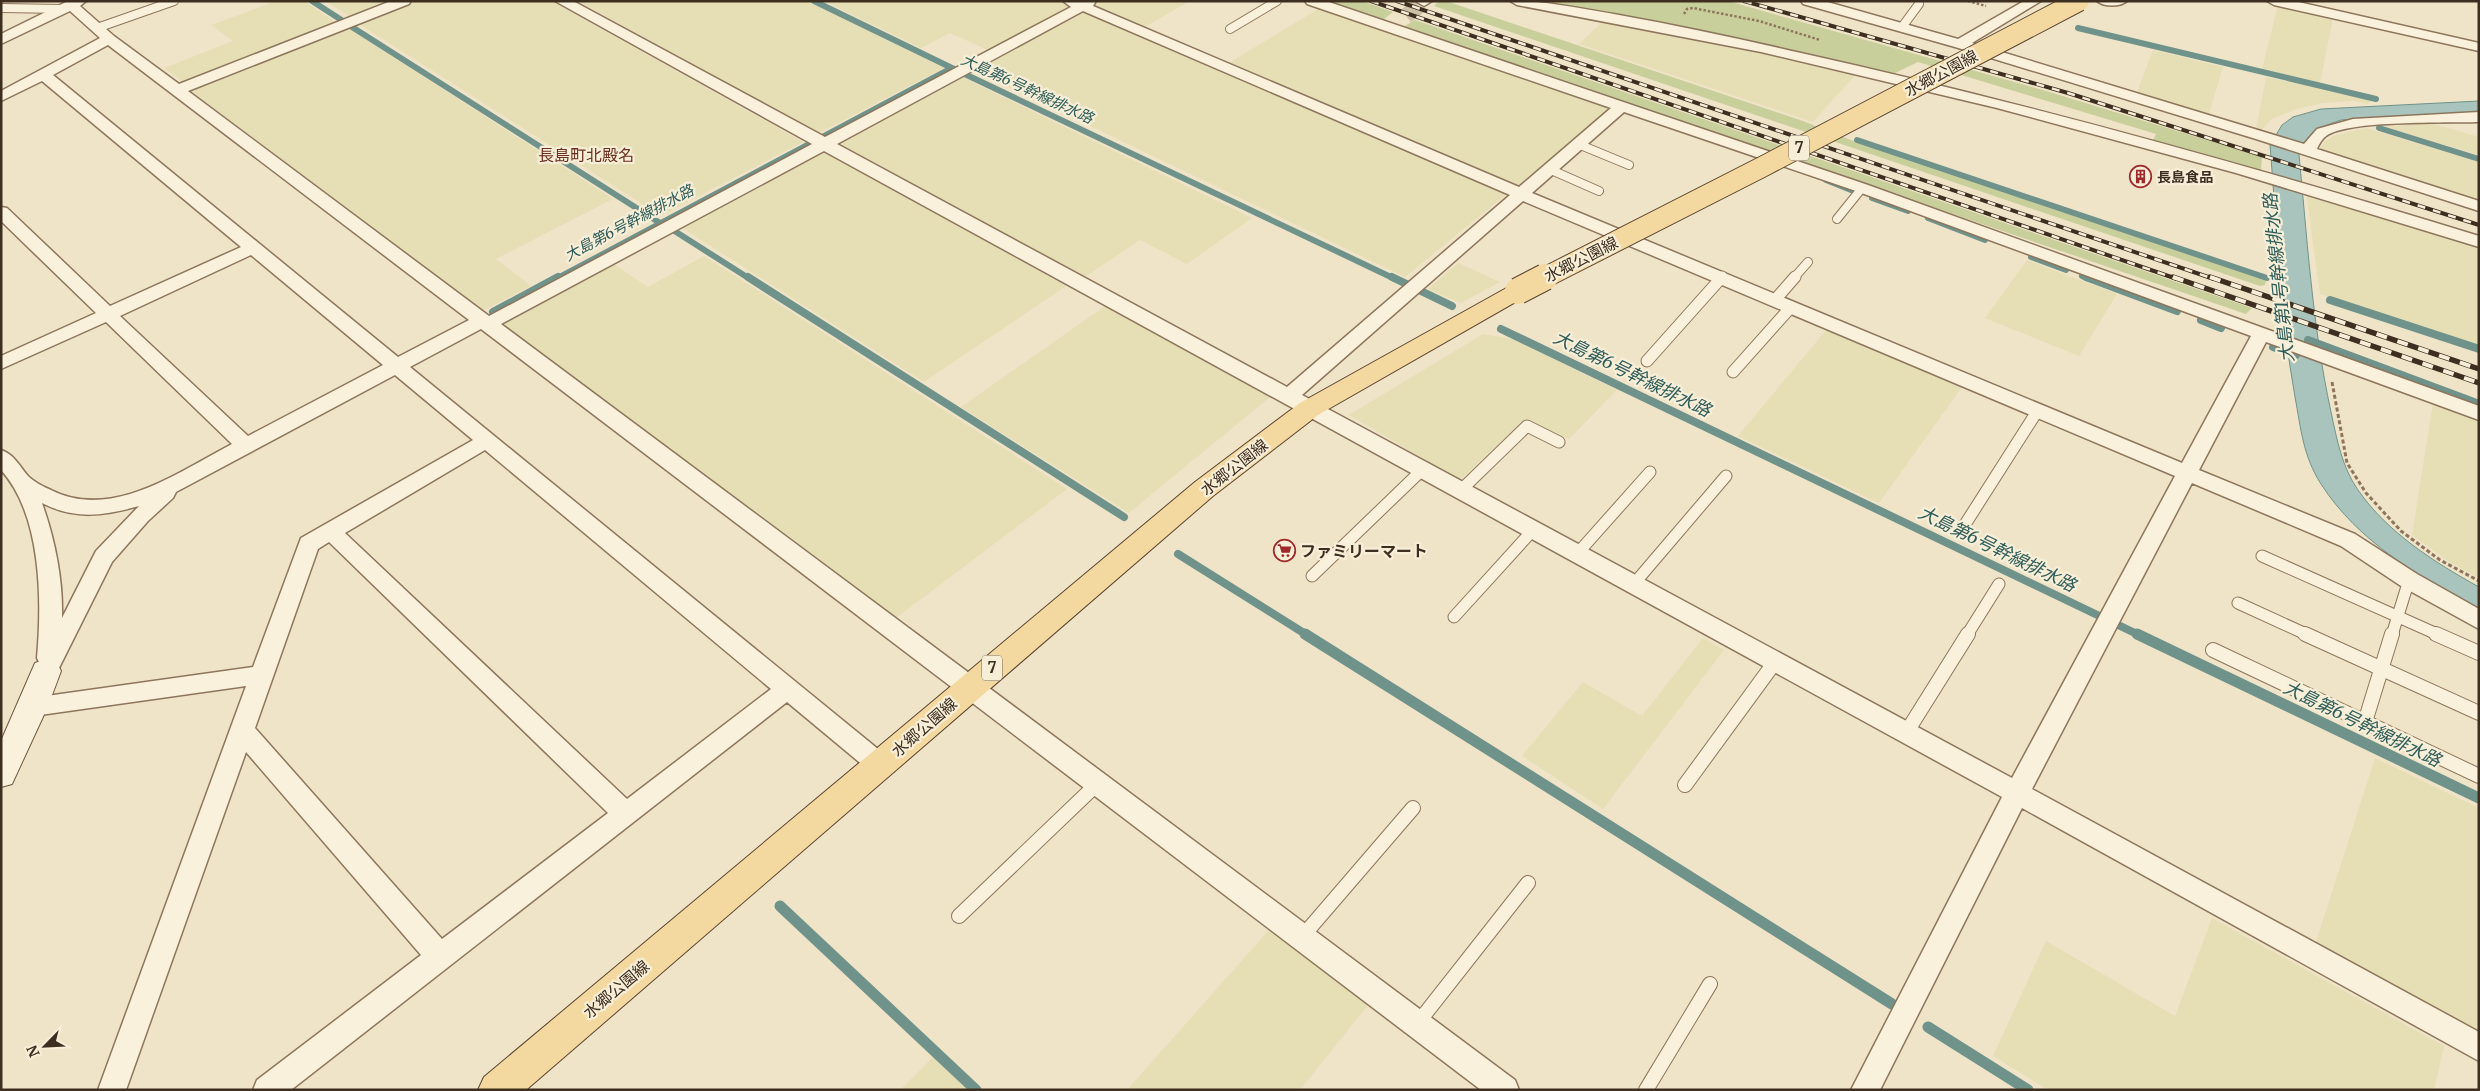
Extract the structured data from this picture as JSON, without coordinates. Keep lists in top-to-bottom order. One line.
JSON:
{"streets":{"main road":["水郷公園線","7"]},"districts":["長島町北殿名"],"water":["大島第6号幹線排水路","大島第1号幹線排水路"],"places":{"building":["長島食品"],"supermarket":["ファミリーマート"]},"north":"bottom left"}
